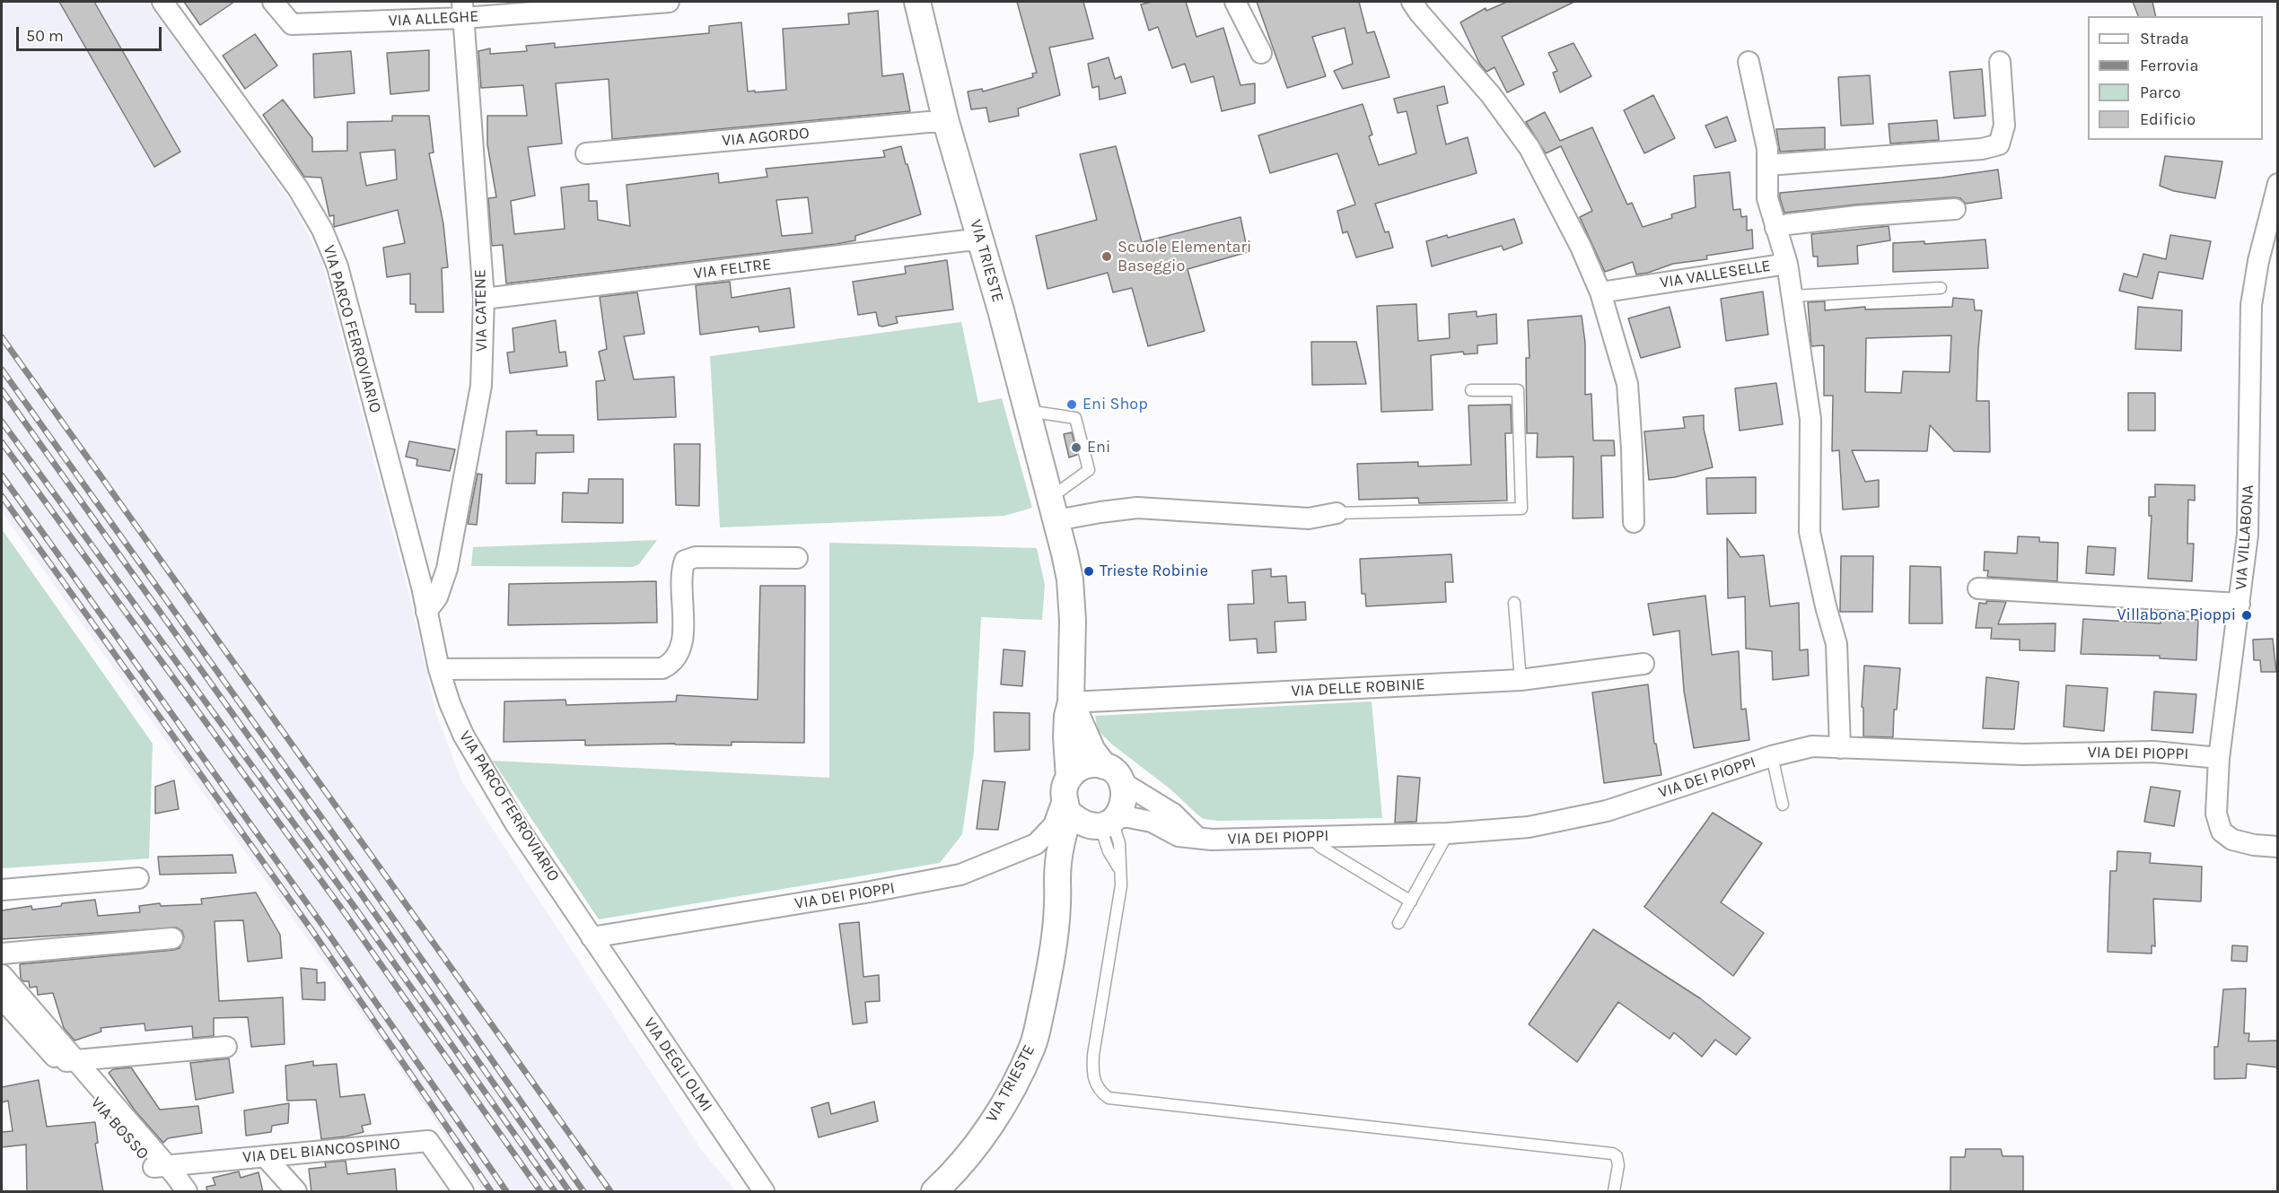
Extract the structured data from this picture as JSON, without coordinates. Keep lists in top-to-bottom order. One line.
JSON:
{"streets":{"street":["VIA ALLEGHE","VIA AGORDO","VIA TRIESTE","VIA FELTRE","VIA VALLESELLE","VIA CATENE","VIA PARCO FERROVIARIO","VIA VILLABONA","VIA DELLE ROBINIE","VIA DEI PIOPPI","VIA DEGLI OLMI","VIA BOSSO","VIA DEL BIANCOSPINO"]},"crossings":[["VIA ALLEGHE","VIA CATENE"],["VIA AGORDO","VIA TRIESTE"],["VIA TRIESTE","VIA FELTRE"],["VIA TRIESTE","VIA DELLE ROBINIE"],["VIA TRIESTE","VIA DEI PIOPPI"],["VIA FELTRE","VIA CATENE"],["VIA VALLESELLE","VIA DEI PIOPPI"],["VIA CATENE","VIA PARCO FERROVIARIO"],["VIA PARCO FERROVIARIO","VIA DEI PIOPPI"],["VIA PARCO FERROVIARIO","VIA DEGLI OLMI"],["VIA VILLABONA","VIA DEI PIOPPI"],["VIA DEI PIOPPI","VIA DEGLI OLMI"],["VIA BOSSO","VIA DEL BIANCOSPINO"]],"places":["Scuole Elementari Baseggio","Eni Shop","Eni","Trieste Robinie","Villabona Pioppi"],"legend":["Strada","Ferrovia","Parco","Edificio"],"scale_bar":"50 m"}
